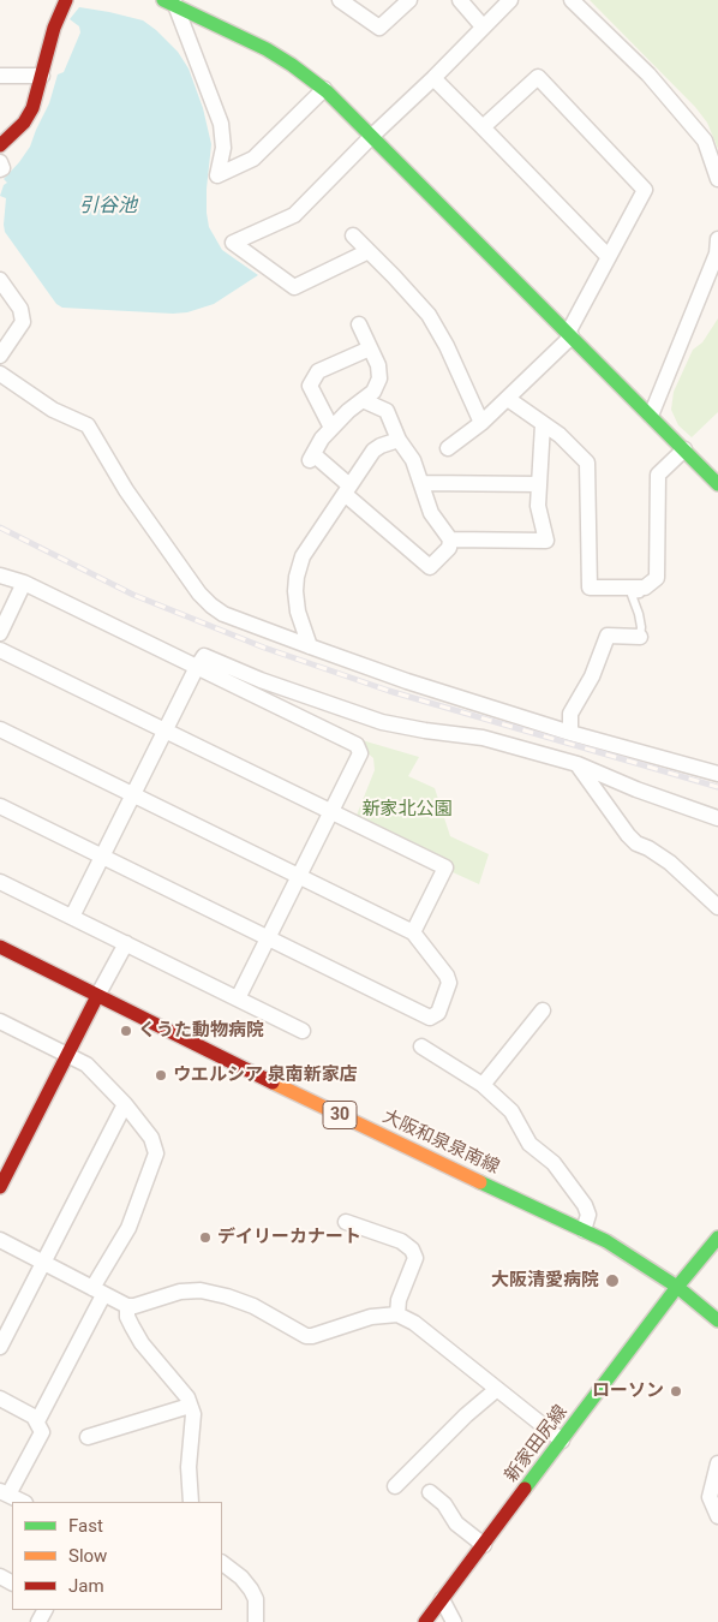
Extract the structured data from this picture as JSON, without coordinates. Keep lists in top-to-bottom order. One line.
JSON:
{"streets":{"main road":["30","大阪和泉泉南線","新家田尻線"]},"crossings":[["大阪和泉泉南線","新家田尻線"]],"water":["引谷池"],"parks":["新家北公園"],"places":["くうた動物病院","ウエルシア 泉南新家店","デイリーカナート","大阪清愛病院","ローソン"],"legend":["Fast","Slow","Jam"]}
